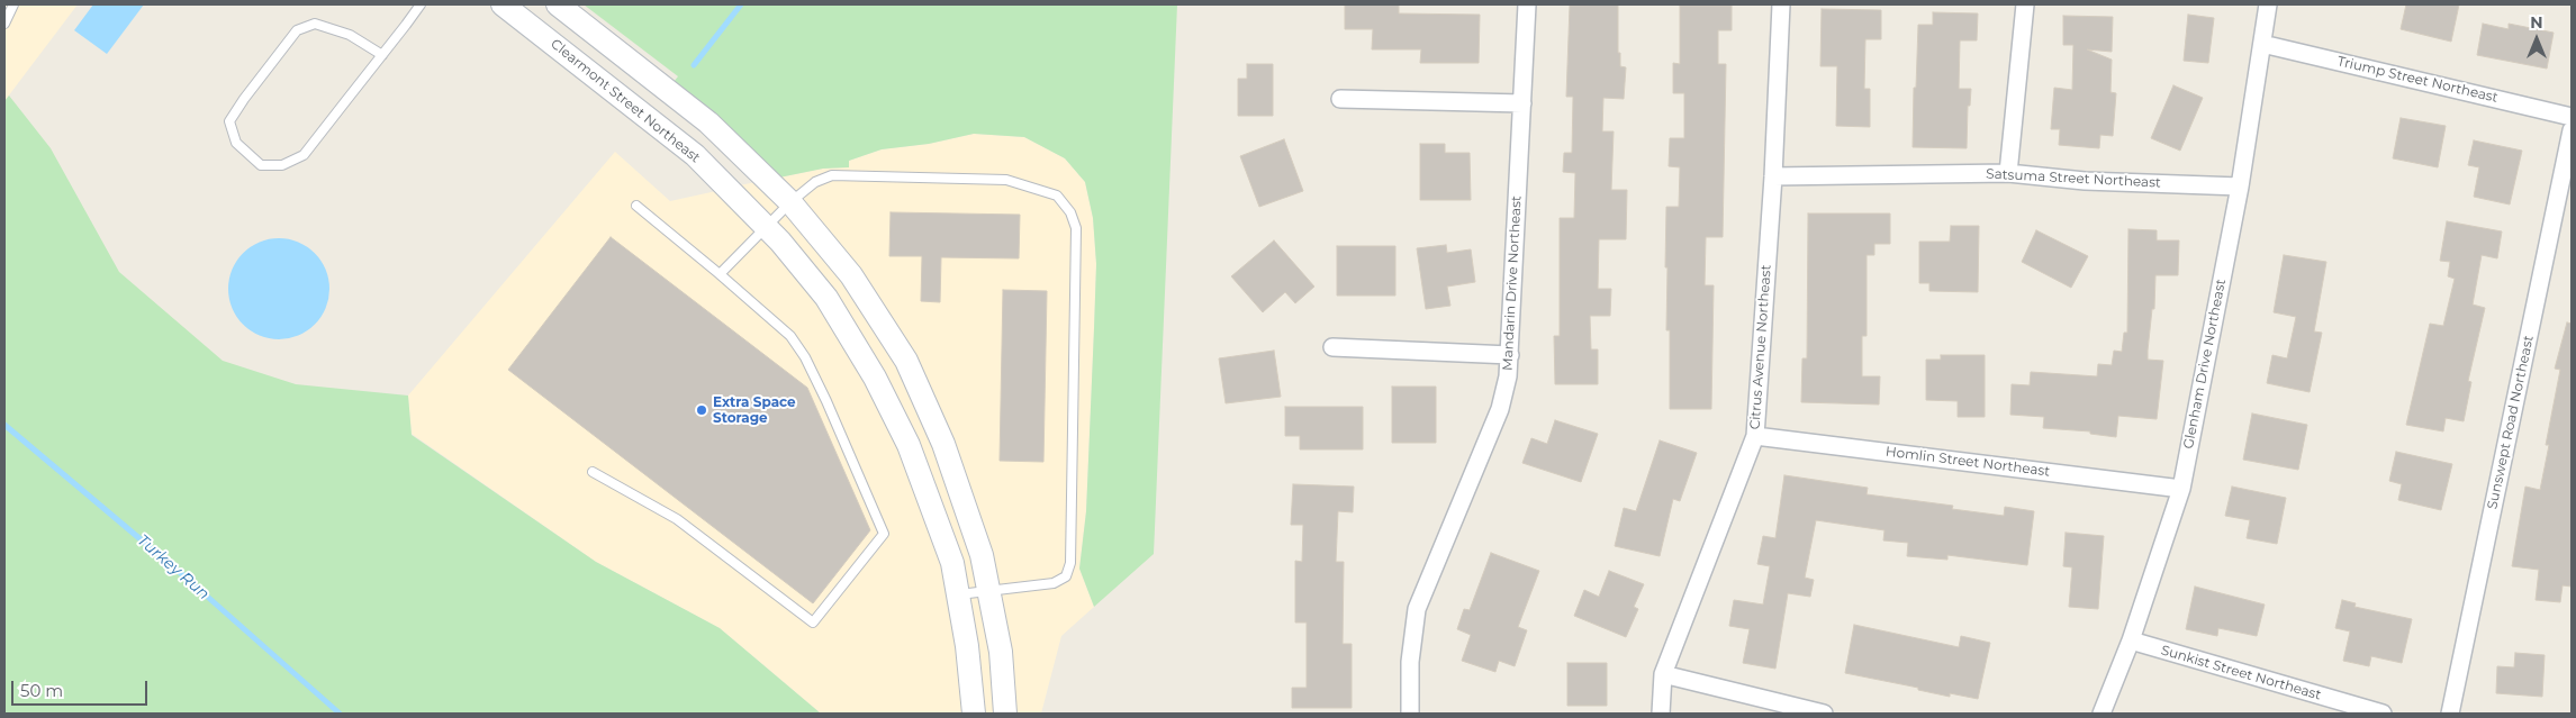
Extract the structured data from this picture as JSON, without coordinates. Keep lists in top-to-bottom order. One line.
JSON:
{"streets":{"street":["Triump Street Northeast","Clearmont Street Northeast","Satsuma Street Northeast","Mandarin Drive Northeast","Citrus Avenue Northeast","Glenham Drive Northeast","Sunswept Road Northeast","Homlin Street Northeast","Sunkist Street Northeast"]},"crossings":[["Triump Street Northeast","Glenham Drive Northeast"],["Satsuma Street Northeast","Citrus Avenue Northeast"],["Satsuma Street Northeast","Glenham Drive Northeast"],["Citrus Avenue Northeast","Homlin Street Northeast"],["Glenham Drive Northeast","Homlin Street Northeast"],["Glenham Drive Northeast","Sunkist Street Northeast"]],"water":["Turkey Run"],"places":["Extra Space Storage"],"scale_bar":"50 m","north":"top"}
